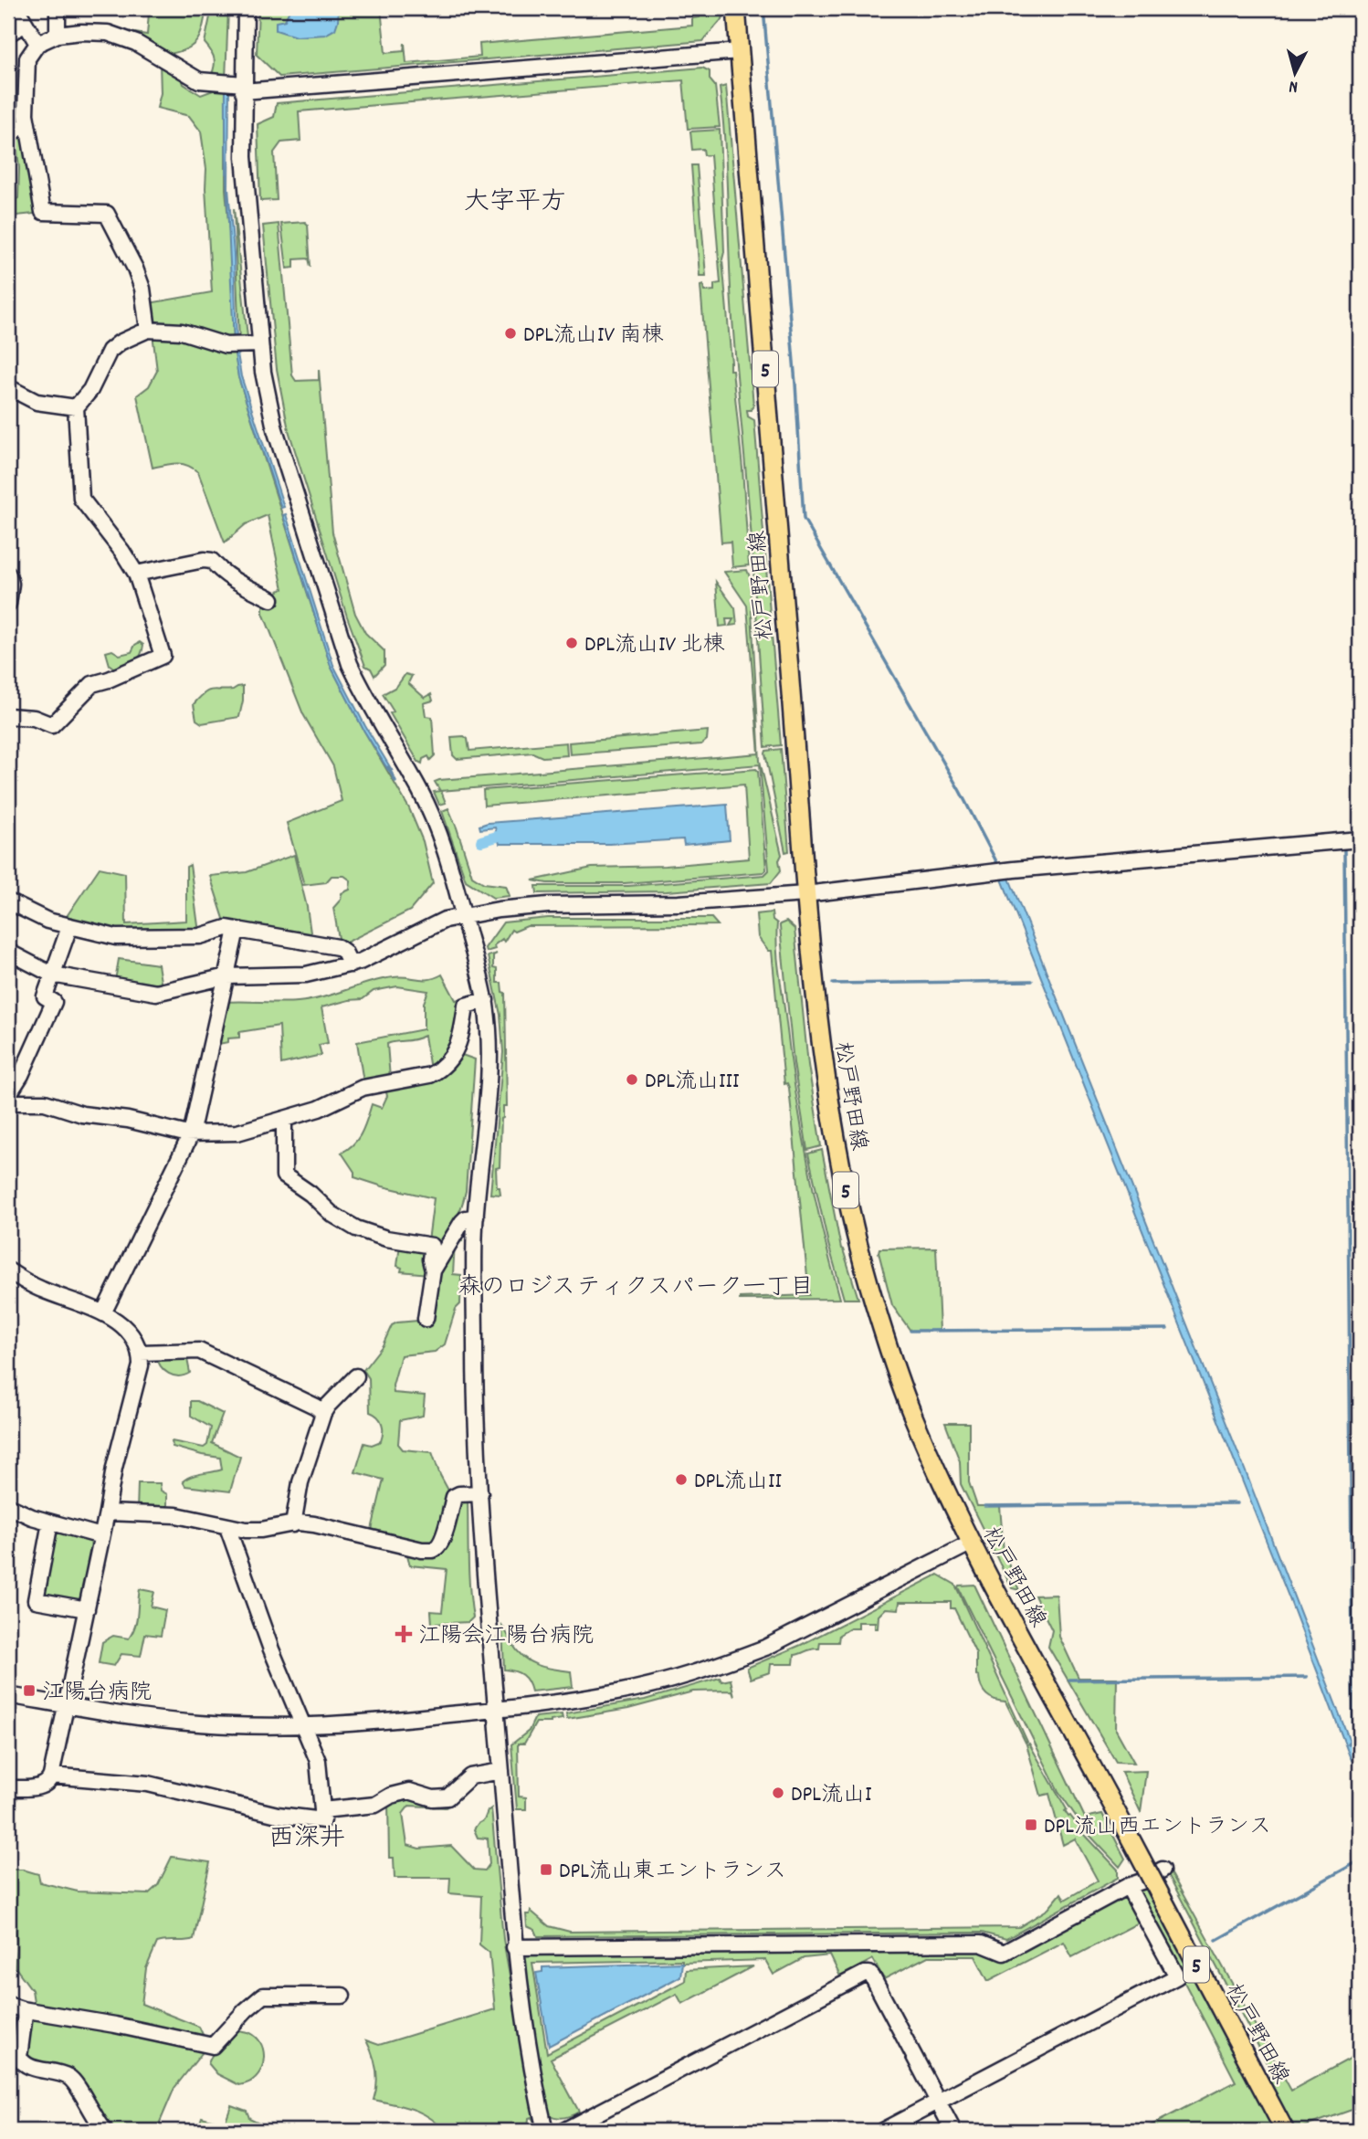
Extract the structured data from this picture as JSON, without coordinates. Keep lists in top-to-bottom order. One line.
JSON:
{"streets":{"main road":["5","松戸野田線"]},"districts":["大字平方","森のロジスティクスパーク一丁目","西深井"],"places":{"other":["DPL流山IV 南棟","DPL流山IV 北棟","DPL流山III","DPL流山II","DPL流山I"],"health":["江陽会江陽台病院"],"transit":["江陽台病院","DPL流山西エントランス","DPL流山東エントランス"]},"north":"bottom"}
